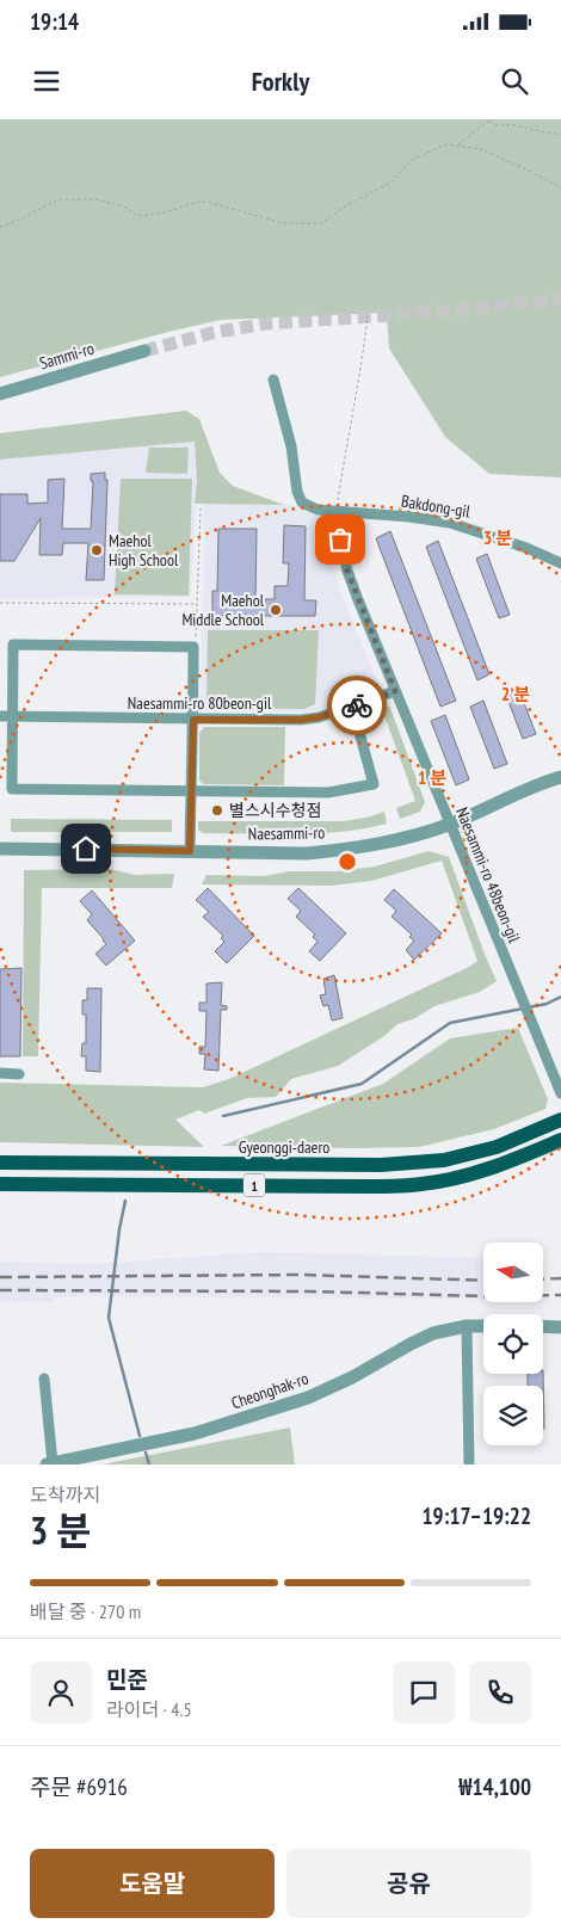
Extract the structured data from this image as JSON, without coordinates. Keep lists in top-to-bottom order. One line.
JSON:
{"streets":{"main road":["Gyeonggi-daero","1"],"street":["Sammi-ro","Bakdong-gil","Naesammi-ro 80beon-gil","Naesammi-ro","Naesammi-ro 48beon-gil","Cheonghak-ro"]},"crossings":[["Bakdong-gil","Naesammi-ro 48beon-gil"],["Naesammi-ro 80beon-gil","Naesammi-ro 48beon-gil"],["Naesammi-ro","Naesammi-ro 48beon-gil"]],"places":["Maehol High School","Maehol Middle School","별스시수청점"],"north":"left","page":{"status":"19:14","header":"Forkly","heading":["3 분","도착까지","19:17–19:22"],"panel":["민준","라이더 · 4.5","주문 #6916","₩14,100"],"bar":"배달 중 · 270 m","buttons":["도움말","공유"]},"rings":["3 분","2 분","1 분"]}
